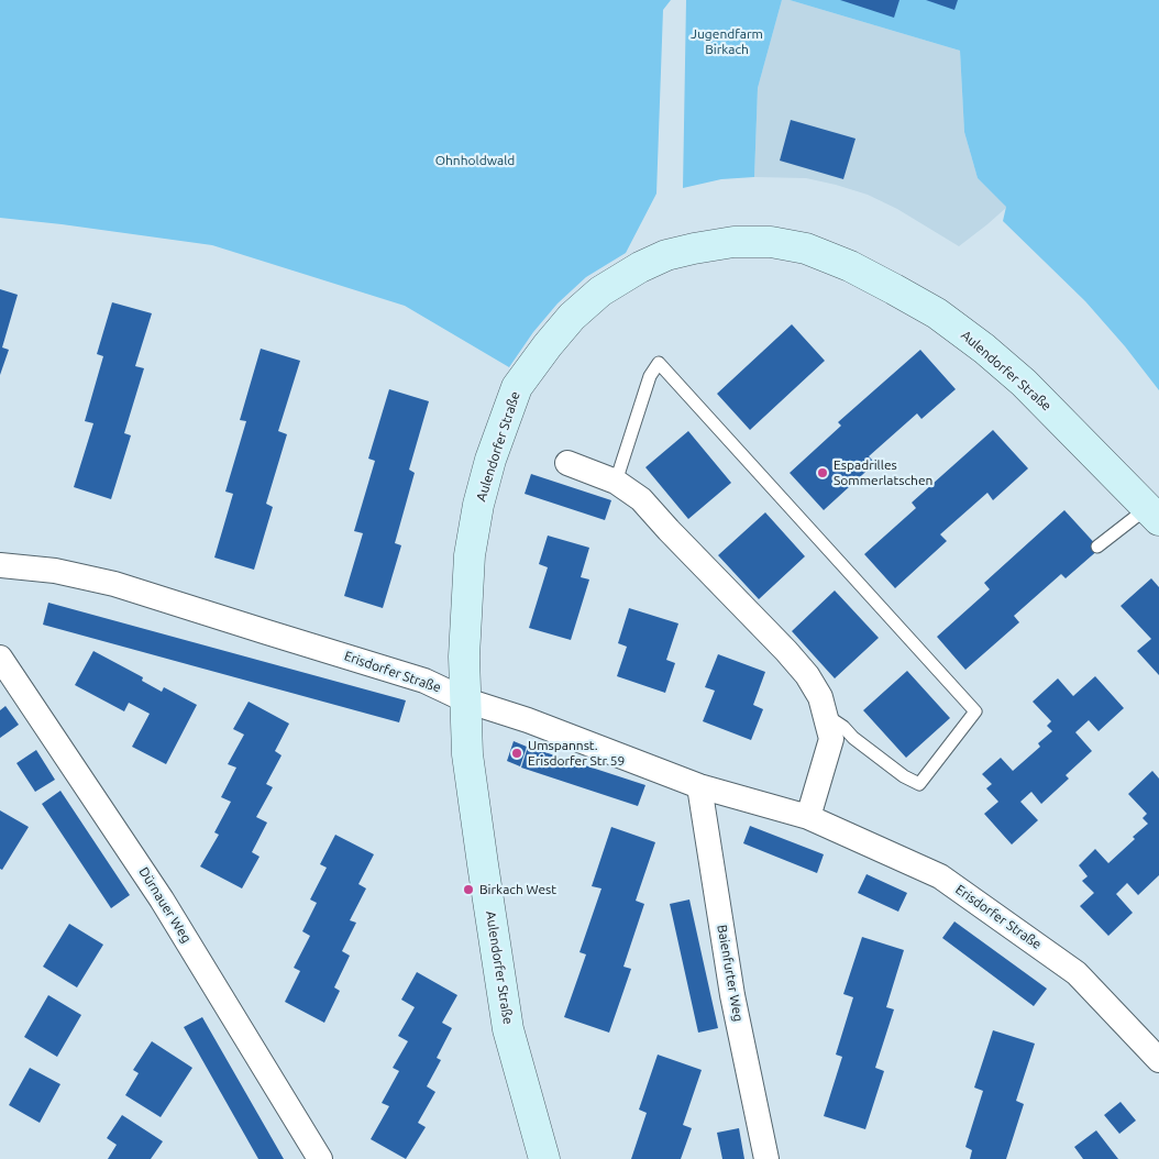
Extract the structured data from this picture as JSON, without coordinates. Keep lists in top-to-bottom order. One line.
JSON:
{"streets":{"main road":["Aulendorfer Straße"],"street":["Erisdorfer Straße","Dürnauer Weg","Baienfurter Weg"]},"crossings":[["Aulendorfer Straße","Erisdorfer Straße"],["Erisdorfer Straße","Baienfurter Weg"]],"parks":["Jugendfarm Birkach","Ohnholdwald"],"places":["Espadrilles Sommerlatschen","Umspannst. Erisdorfer Str 59","Birkach West"]}
